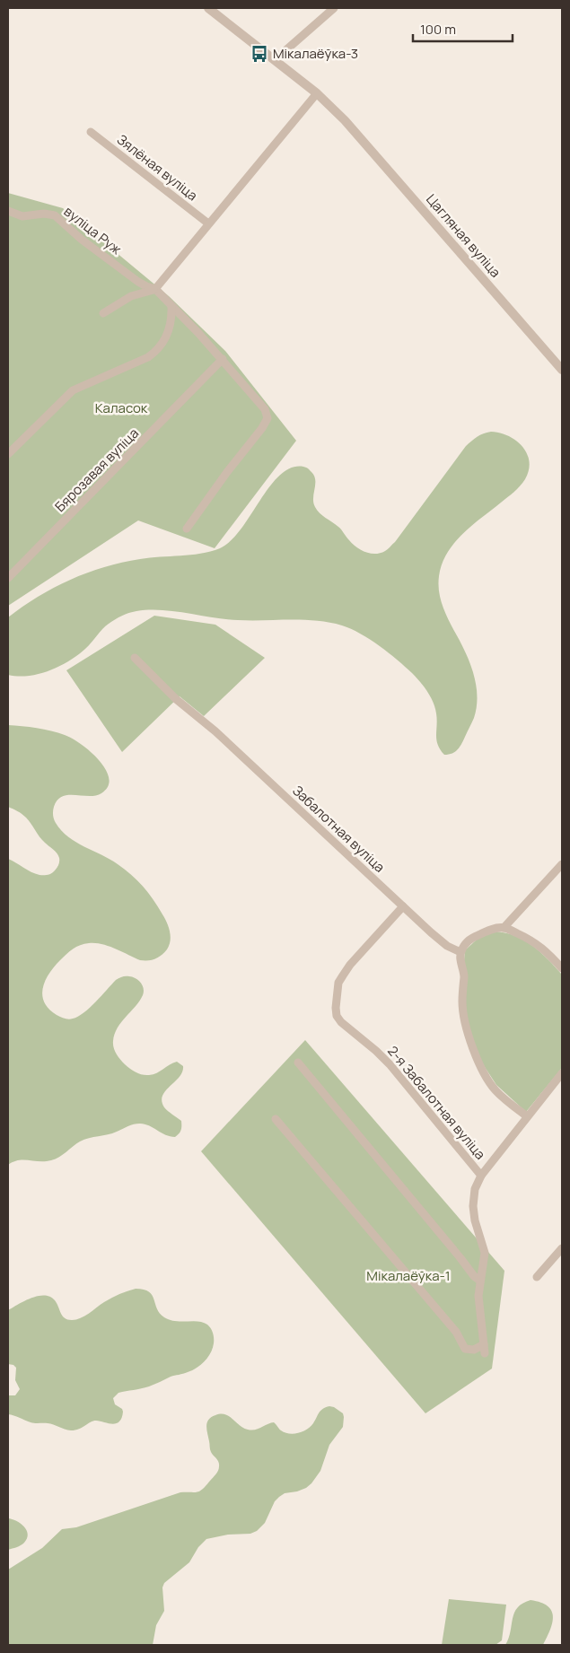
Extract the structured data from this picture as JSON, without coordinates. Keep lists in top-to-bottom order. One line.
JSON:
{"streets":{"street":["Зялёная вуліца","вуліца Руж","Цагляная вуліца","Бярозавая вуліца","Забалотная вуліца","2-я Забалотная вуліца"]},"crossings":[["Забалотная вуліца","2-я Забалотная вуліца"]],"parks":["Каласок","Мікалаёўка-1"],"places":{"bus stop":["Мікалаёўка-3"]},"scale_bar":"100 m"}
